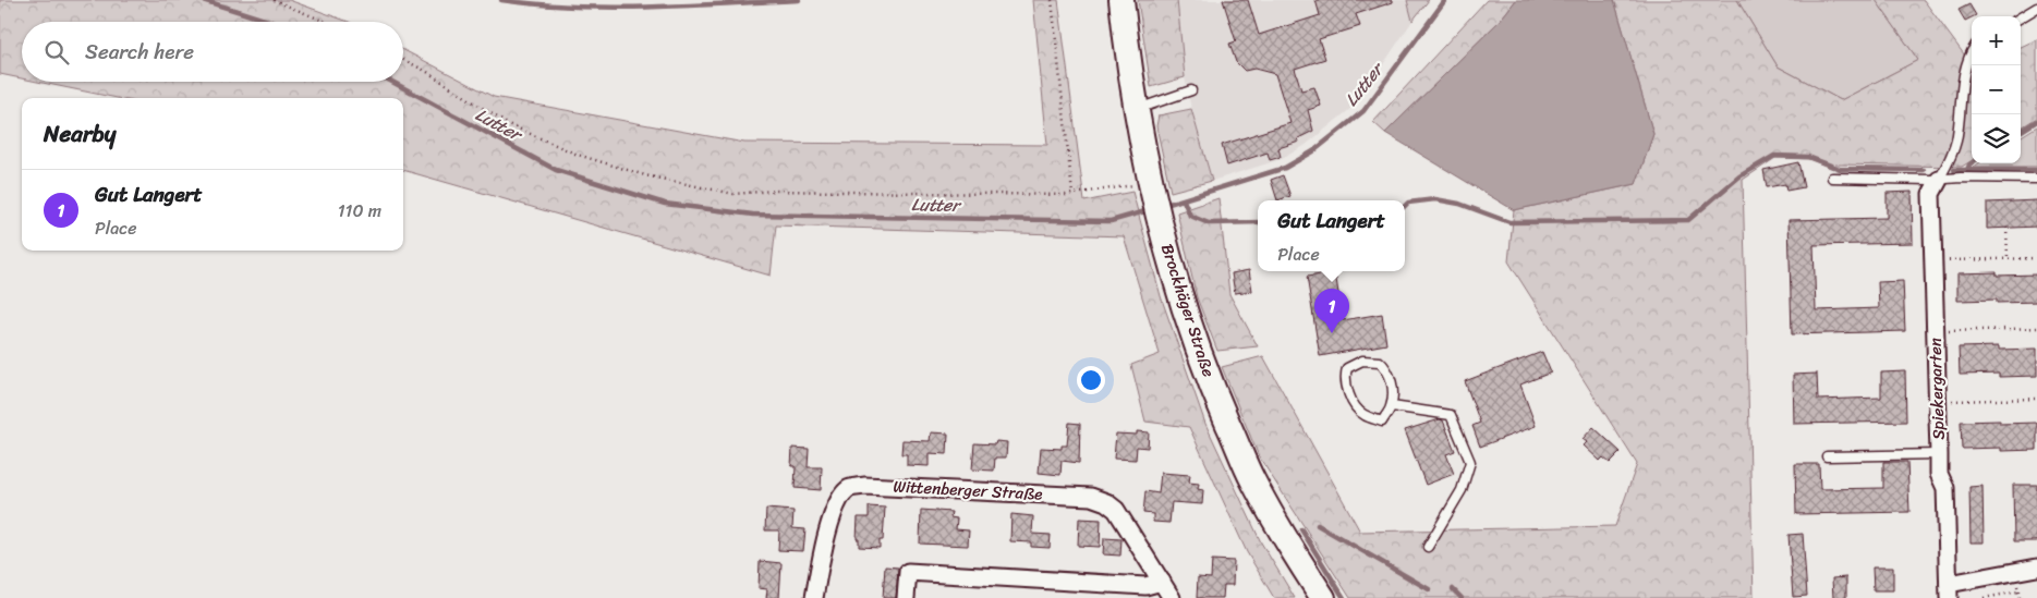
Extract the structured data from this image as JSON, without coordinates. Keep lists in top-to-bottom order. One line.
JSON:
{"streets":{"main road":["Brockhäger Straße"],"street":["Spiekergarten","Wittenberger Straße"]},"water":["Lutter"],"page":{"map_buttons":["+","−"],"search":"Search here","heading":"Nearby","list":[{"mark":"1","name":"Gut Langert","note":"Place","value":"110 m"}],"popup":["Gut Langert","Place"],"pins":"1"}}
